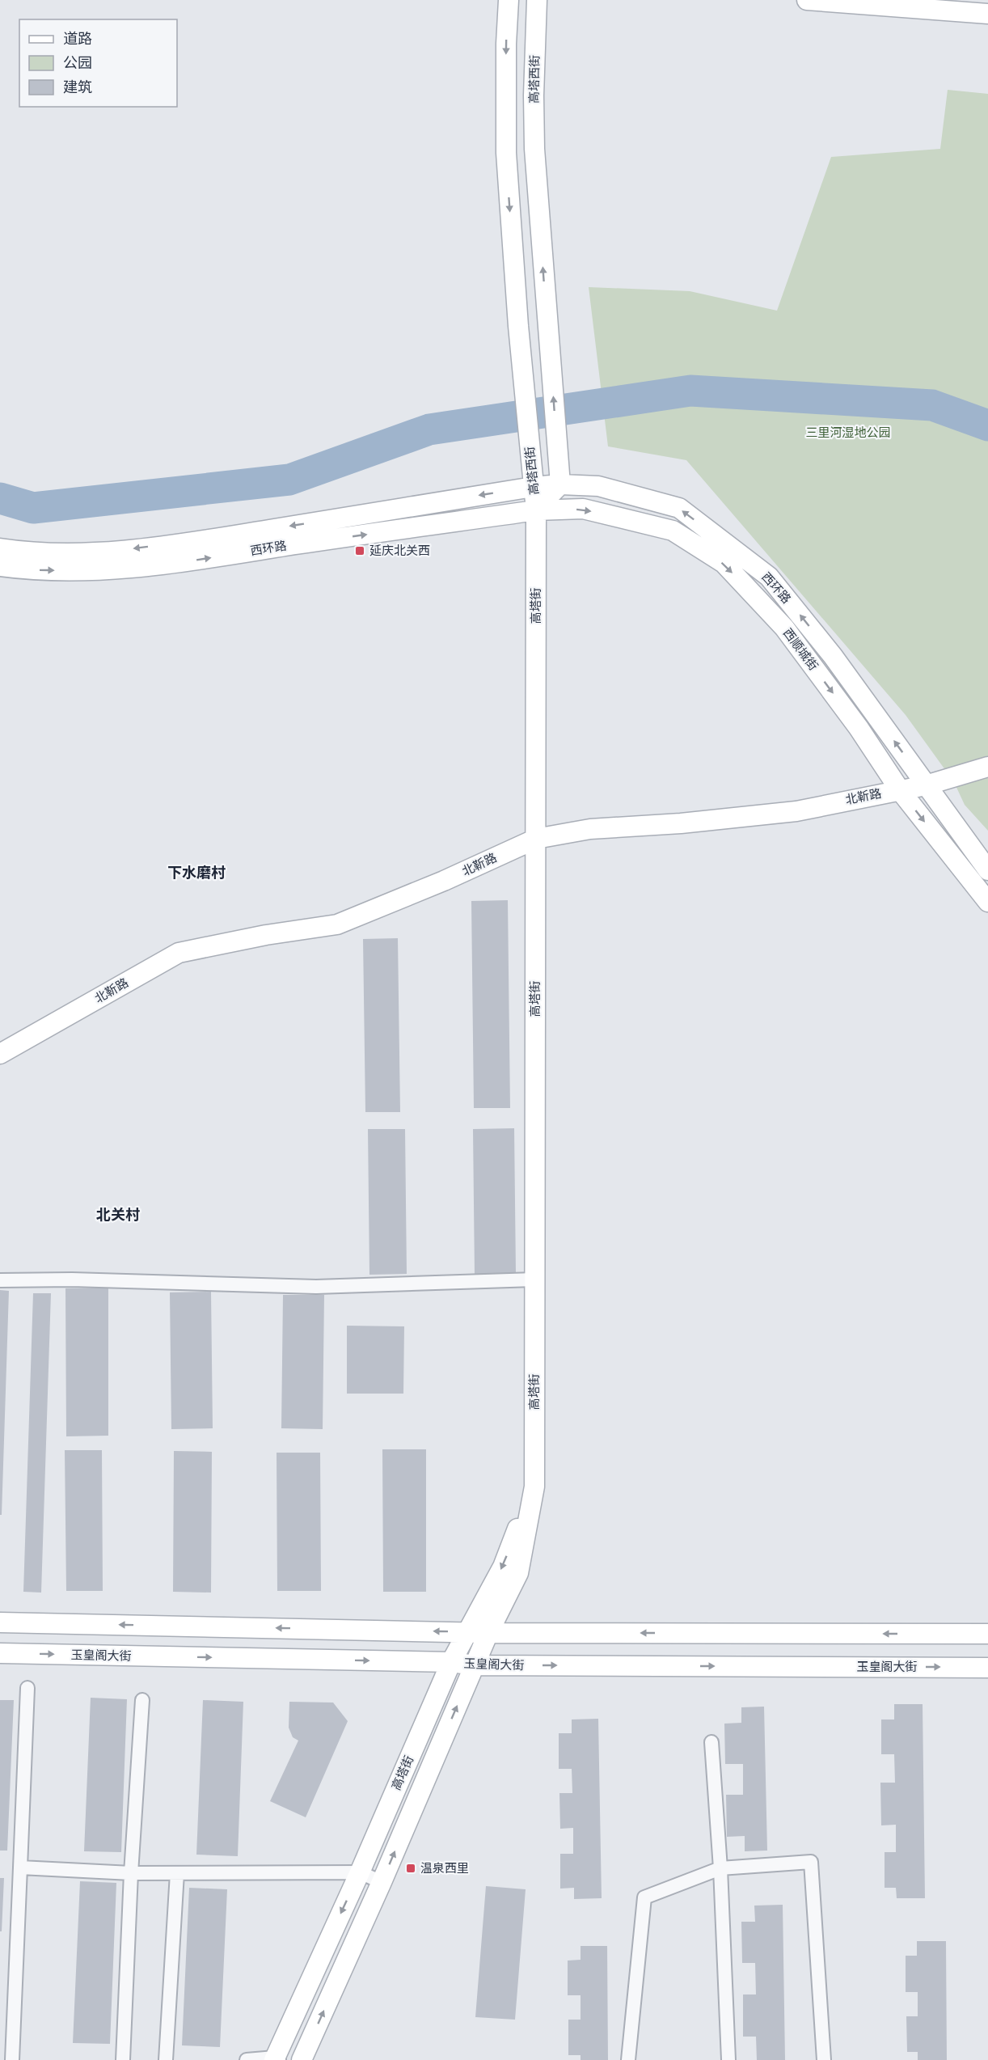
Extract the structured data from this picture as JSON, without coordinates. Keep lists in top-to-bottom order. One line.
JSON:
{"streets":{"street":["高塔西街","西环路","高塔街","西顺城街","北靳路","玉皇阁大街"]},"crossings":[["高塔西街","西环路"],["高塔西街","高塔街"],["高塔西街","西顺城街"],["西环路","高塔街"],["西环路","西顺城街"],["西环路","北靳路"],["高塔街","西顺城街"],["高塔街","北靳路"],["高塔街","玉皇阁大街"],["西顺城街","北靳路"]],"one_way":["西顺城街"],"districts":["下水磨村","北关村"],"parks":["三里河湿地公园"],"places":{"transit":["延庆北关西","温泉西里"]},"legend":["道路","公园","建筑"]}
